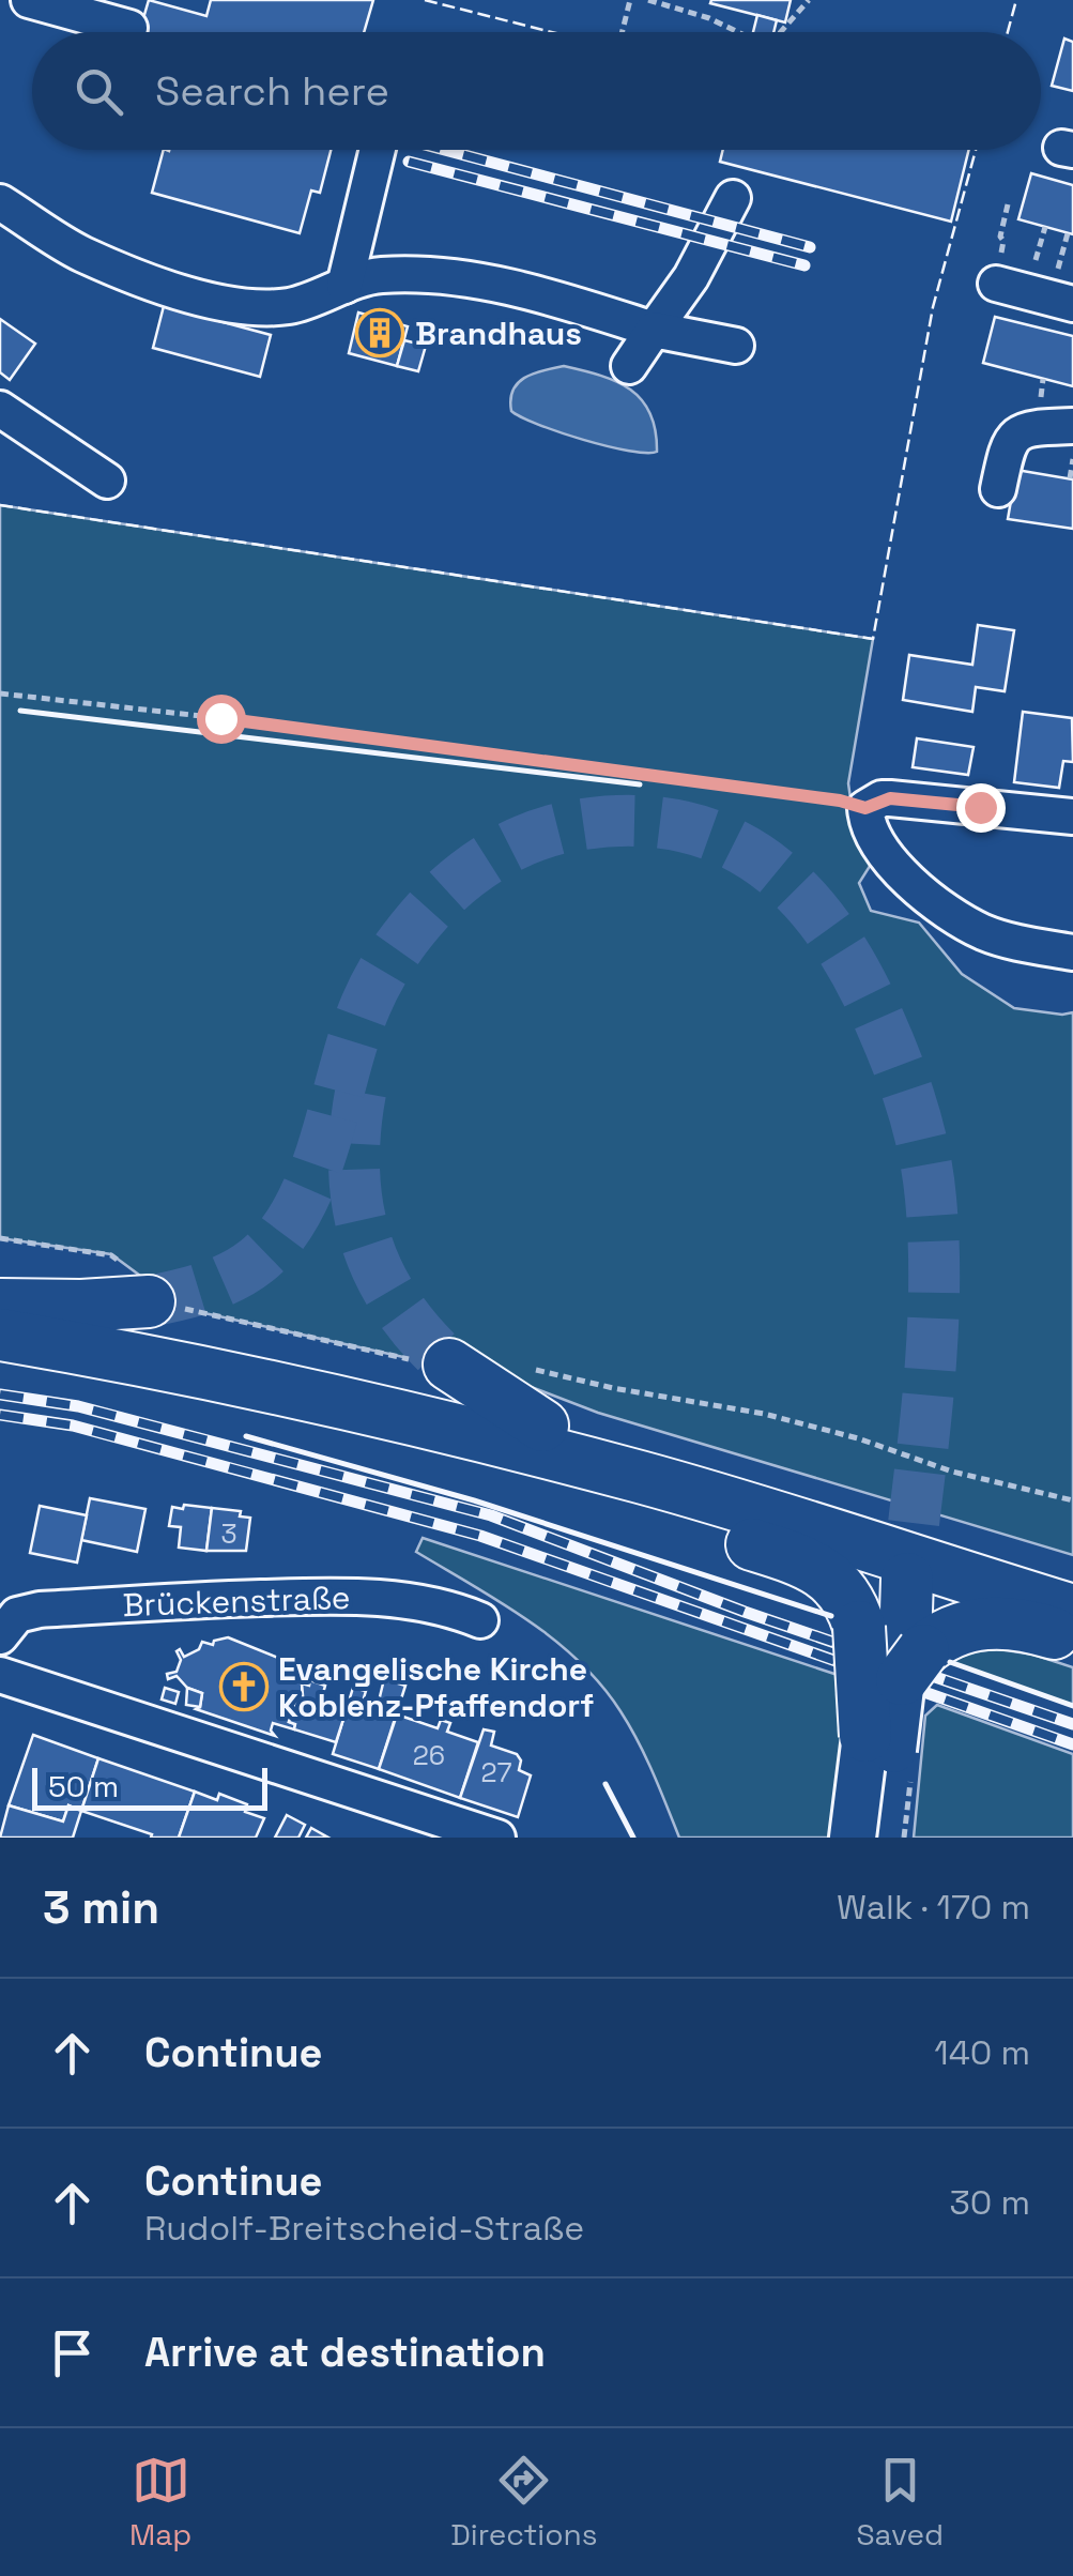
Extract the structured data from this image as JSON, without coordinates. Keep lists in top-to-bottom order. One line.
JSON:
{"streets":{"street":["Brückenstraße"]},"places":{"building":["Brandhaus"],"church":["Evangelische Kirche Koblenz-Pfaffendorf"]},"house_numbers":["3","26","27"],"scale_bar":"50 m","page":{"search":"Search here","scale":"50 m","heading":["3 min","Walk · 170 m"],"list":[["Continue","140 m"],["Continue","Rudolf-Breitscheid-Straße","30 m"],"Arrive at destination"],"nav":["Map","Directions","Saved"]}}
